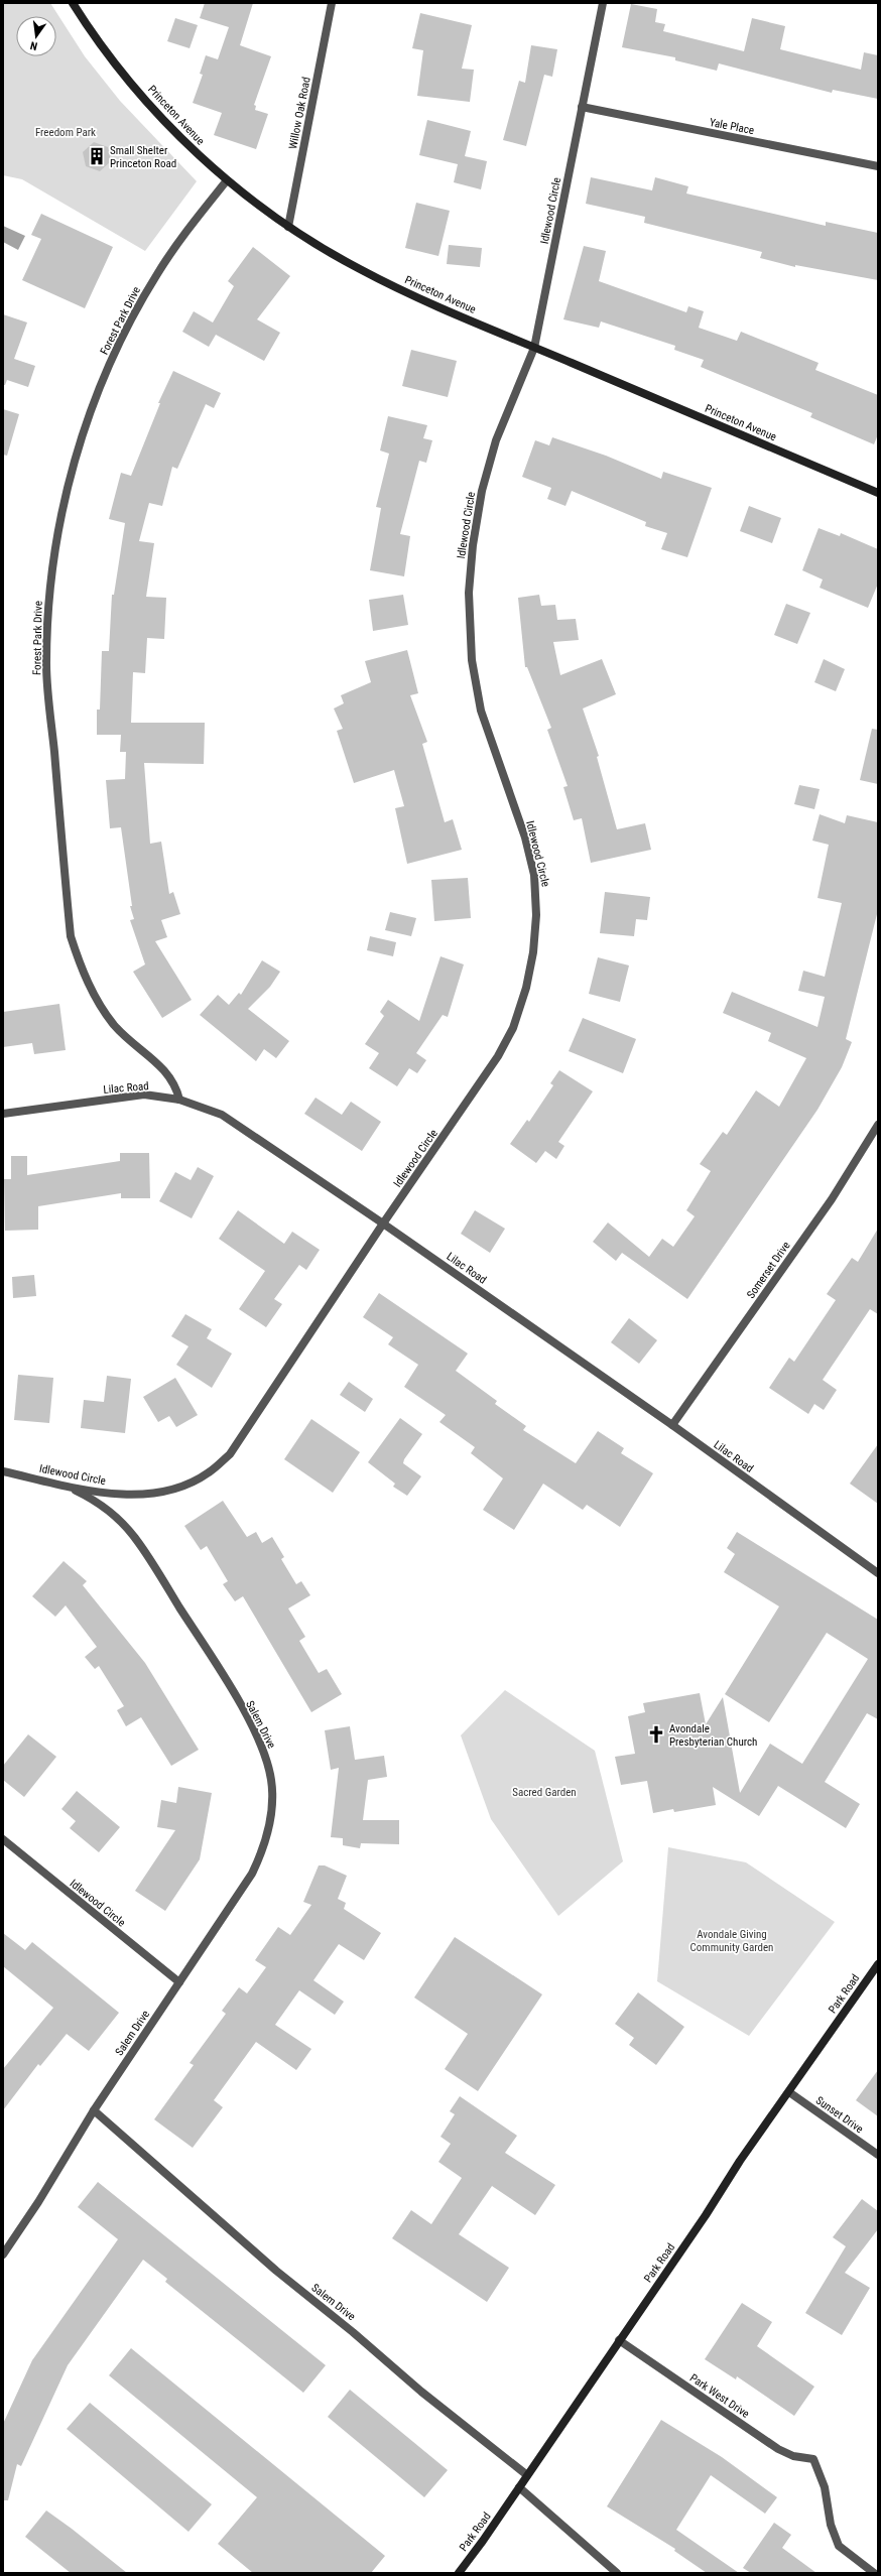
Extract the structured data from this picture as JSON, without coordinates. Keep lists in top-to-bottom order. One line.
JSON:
{"streets":{"street":["Willow Oak Road","Princeton Avenue","Yale Place","Idlewood Circle","Forest Park Drive","Lilac Road","Somerset Drive","Salem Drive","Park Road","Sunset Drive","Park West Drive"]},"crossings":[["Willow Oak Road","Princeton Avenue"],["Princeton Avenue","Idlewood Circle"],["Princeton Avenue","Forest Park Drive"],["Yale Place","Idlewood Circle"],["Idlewood Circle","Lilac Road"],["Idlewood Circle","Salem Drive"],["Forest Park Drive","Lilac Road"],["Lilac Road","Somerset Drive"],["Salem Drive","Park Road"],["Park Road","Sunset Drive"],["Park Road","Park West Drive"]],"parks":["Freedom Park","Sacred Garden","Avondale Giving Community Garden"],"places":{"building":["Small Shelter Princeton Road"],"church":["Avondale Presbyterian Church"]},"north":"bottom"}
